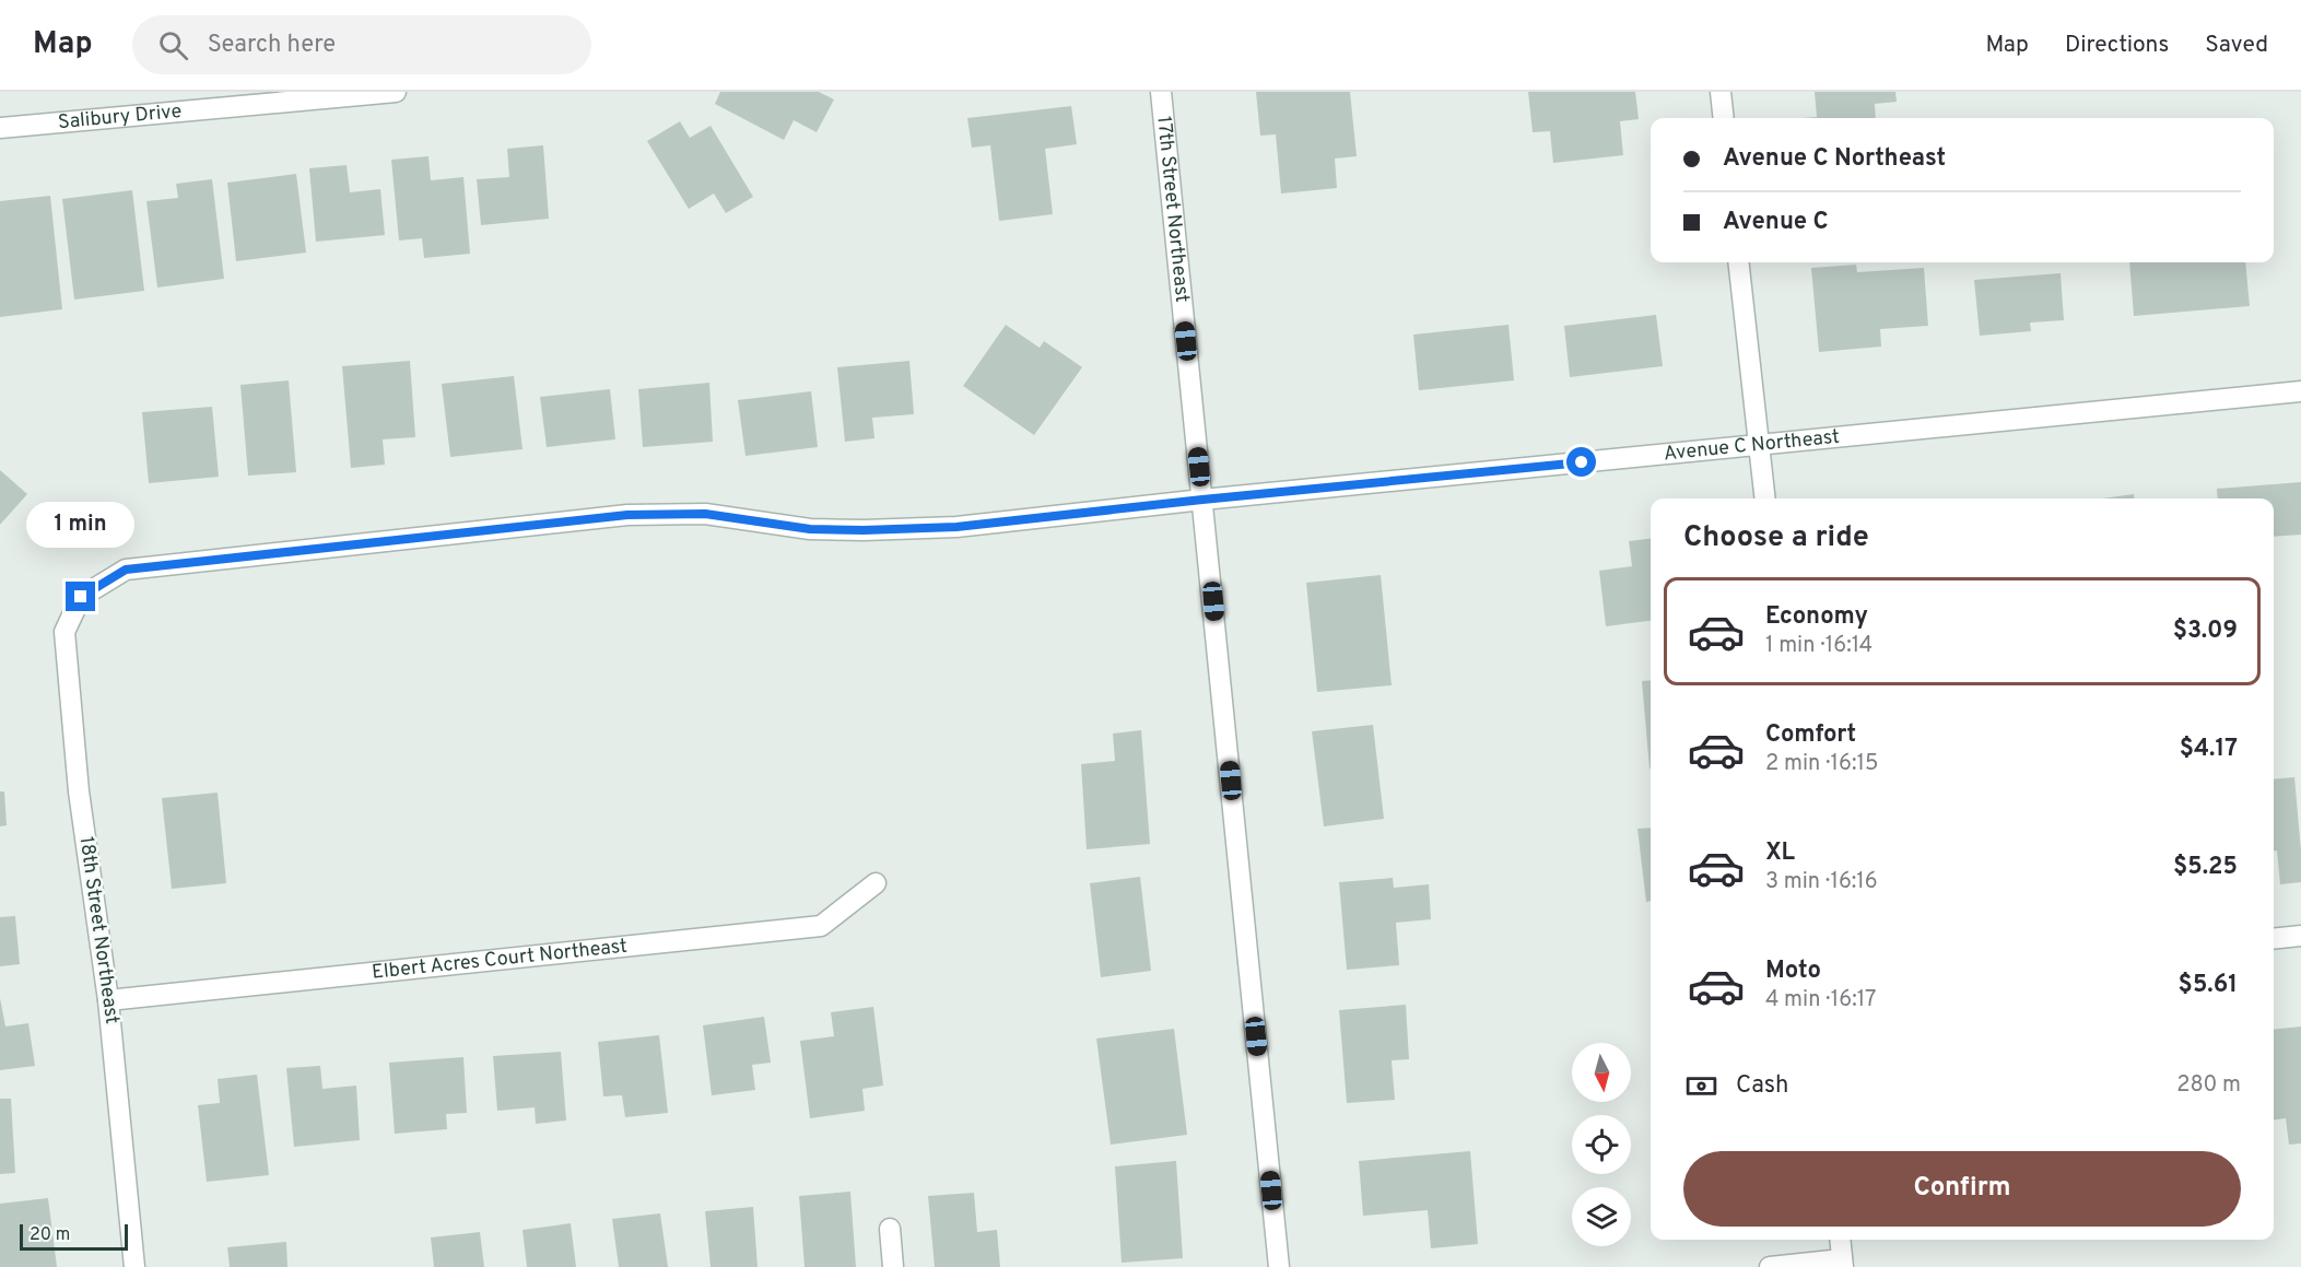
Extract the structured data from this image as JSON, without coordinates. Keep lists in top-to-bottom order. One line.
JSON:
{"streets":{"street":["Salibury Drive","17th Street Northeast","Avenue C Northeast","18th Street Northeast","Elbert Acres Court Northeast"]},"crossings":[["17th Street Northeast","Avenue C Northeast"],["Avenue C Northeast","18th Street Northeast"],["18th Street Northeast","Elbert Acres Court Northeast"]],"scale_bar":"20 m","north":"bottom","page":{"header":"Map","search":"Search here","nav":["Map","Directions","Saved"],"banner":["Avenue C Northeast","Avenue C"],"heading":"Choose a ride","bubble":"1 min","list":[{"name":"Economy","note":"1 min · 16:14","value":"$3.09"},{"name":"Comfort","note":"2 min · 16:15","value":"$4.17"},{"name":"XL","note":"3 min · 16:16","value":"$5.25"},{"name":"Moto","note":"4 min · 16:17","value":"$5.61"}],"pay":["Cash","280 m"],"buttons":"Confirm","scale":"20 m"}}
